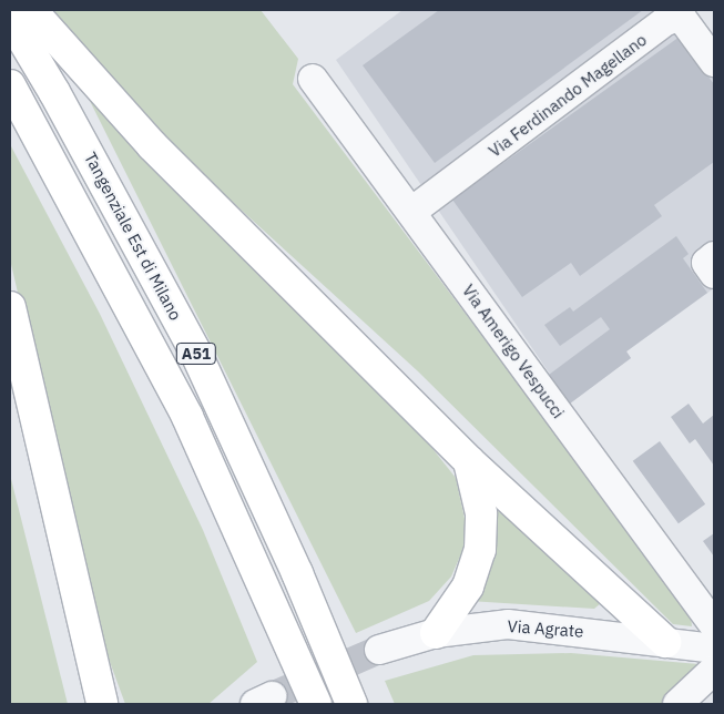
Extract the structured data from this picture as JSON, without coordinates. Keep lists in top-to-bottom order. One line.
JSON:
{"streets":{"highway":["Tangenziale Est di Milano","A51"],"street":["Via Ferdinando Magellano","Via Amerigo Vespucci","Via Agrate"]},"crossings":[["Via Ferdinando Magellano","Via Amerigo Vespucci"]]}
